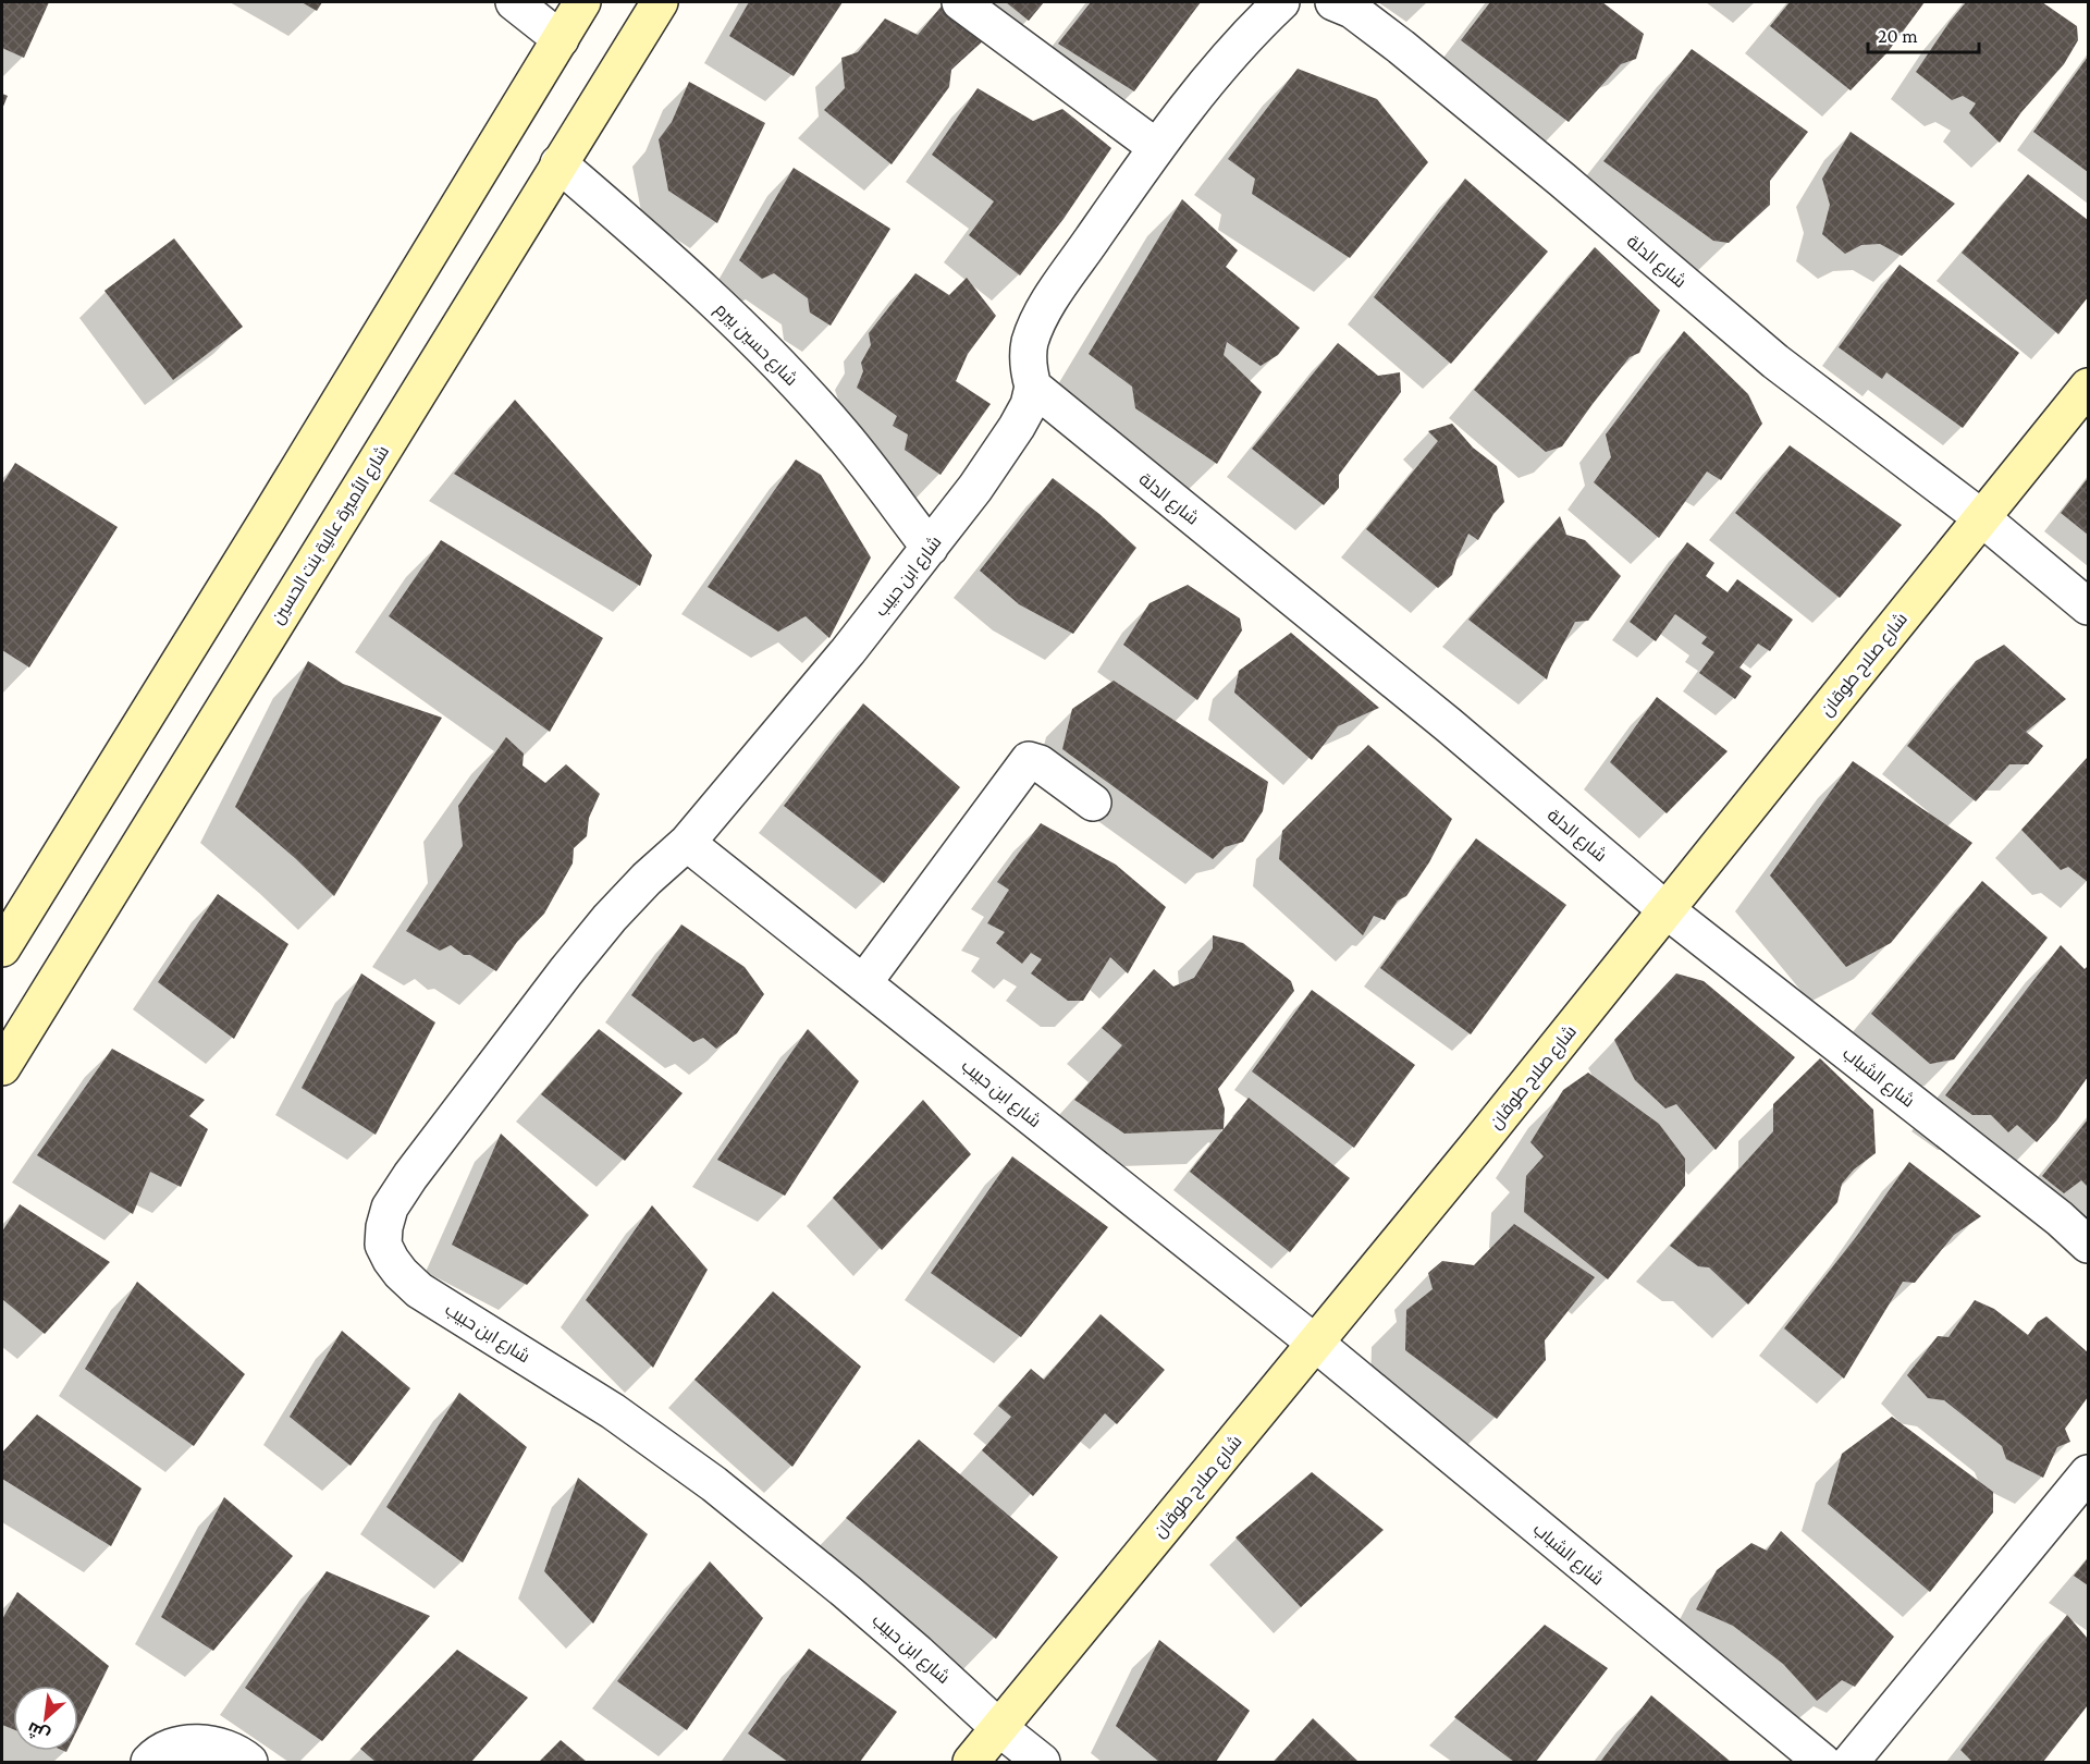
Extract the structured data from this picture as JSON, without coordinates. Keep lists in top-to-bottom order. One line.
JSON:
{"streets":{"main road":["شارع الأميرة عالية بنت الحسين","شارع صلاح طوقان"],"street":["شارع الدلة","شارع حسين بيرم","شارع ابن حبيب","شارع الشباب"]},"crossings":[["شارع الدلة","شارع ابن حبيب"],["شارع الدلة","شارع صلاح طوقان"],["شارع الدلة","شارع الشباب"],["شارع حسين بيرم","شارع الأميرة عالية بنت الحسين"],["شارع حسين بيرم","شارع ابن حبيب"],["شارع ابن حبيب","شارع صلاح طوقان"],["شارع ابن حبيب","شارع الشباب"],["شارع صلاح طوقان","شارع الشباب"]],"scale_bar":"20 m","north":"bottom left"}
